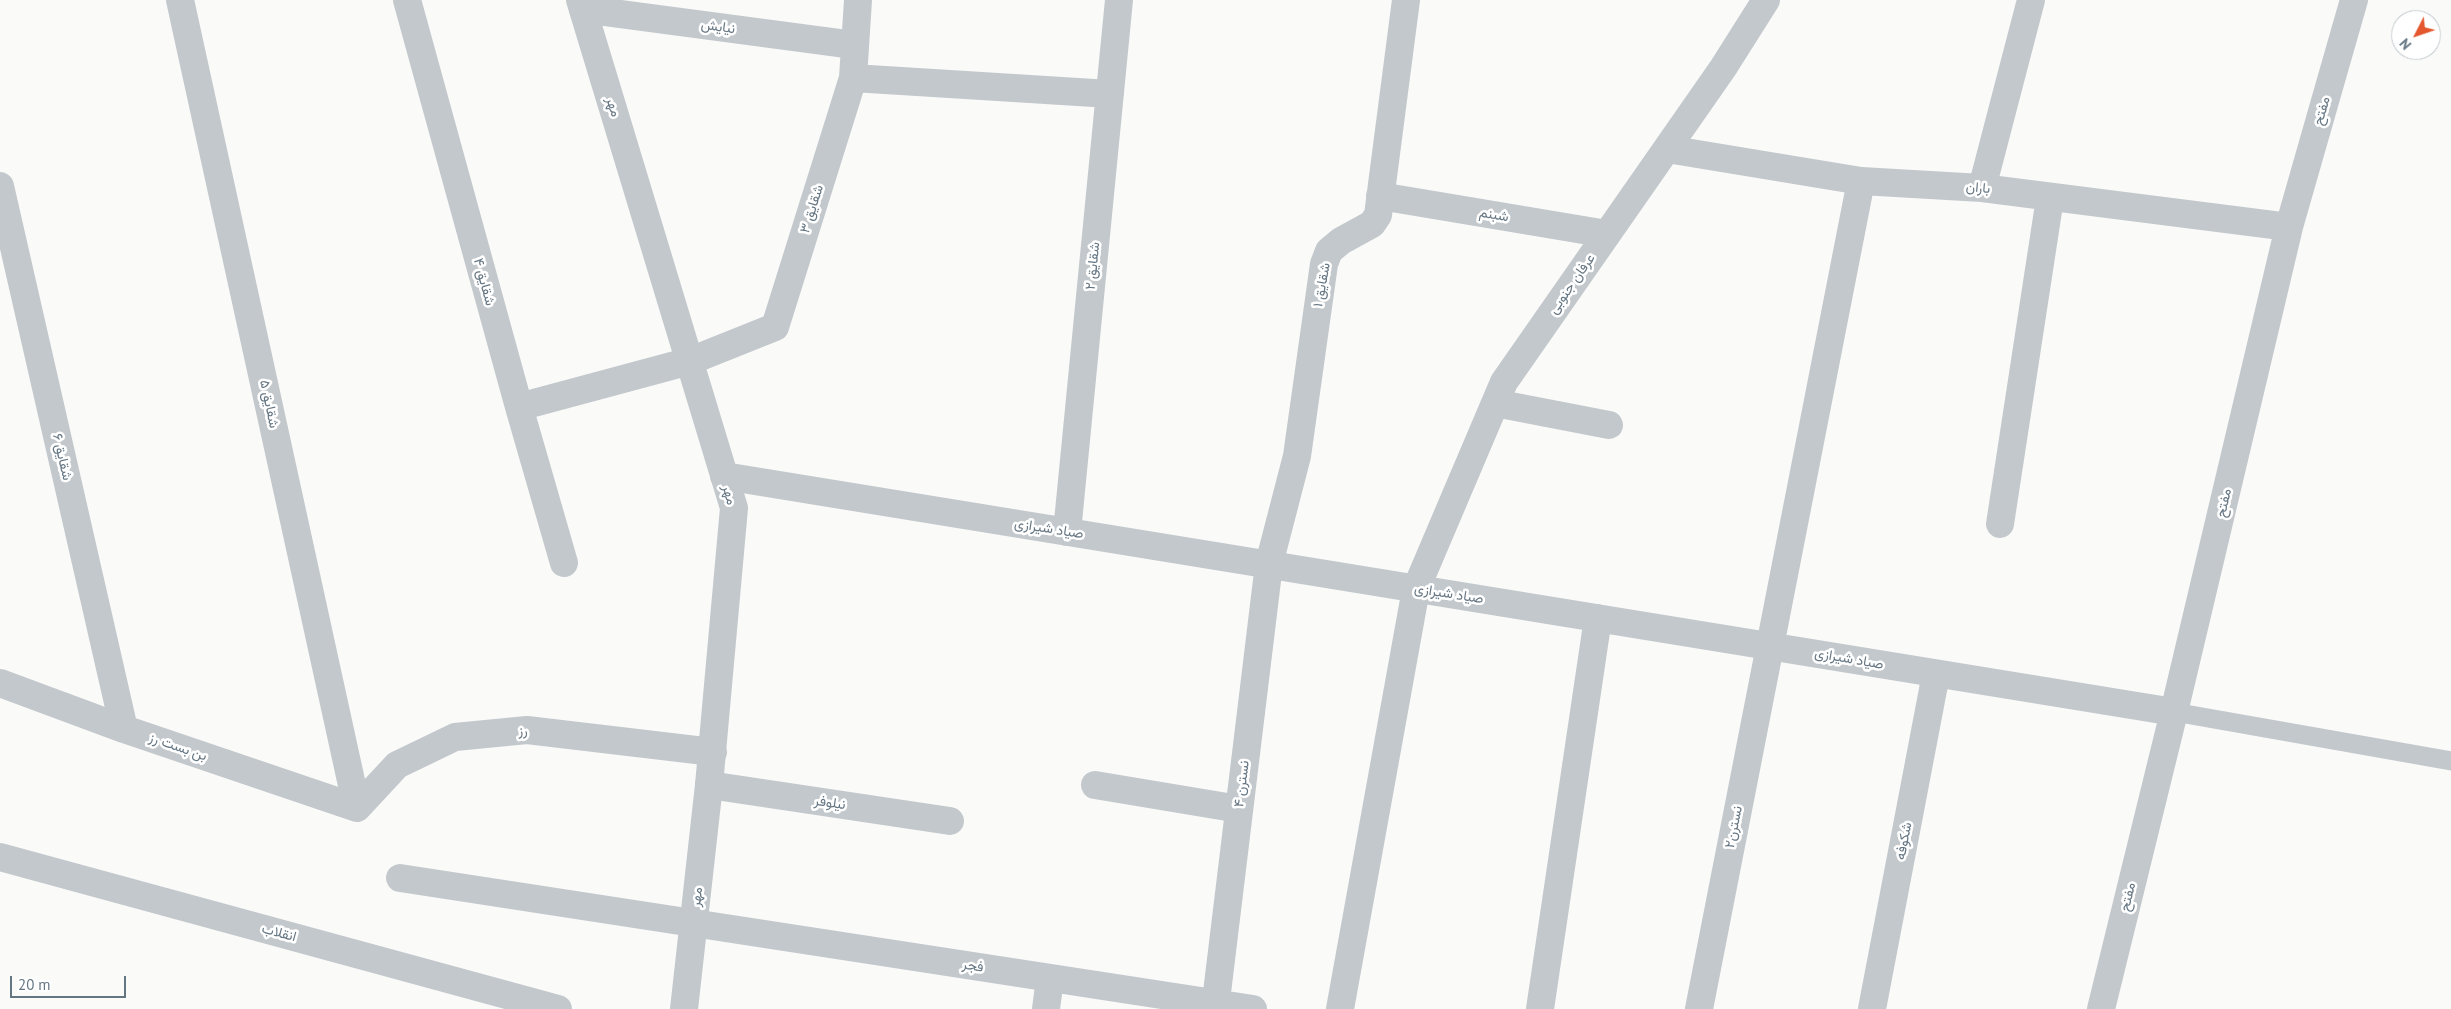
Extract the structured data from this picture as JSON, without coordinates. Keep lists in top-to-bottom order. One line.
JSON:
{"streets":{"street":["نیایش","مهر","مفتح","باران","شقایق ۳","شبنم","شقایق ۲","شقایق ۴","عرفان جنوبی","شقایق ۱","شقایق ۵","شقایق ۶","صیاد شیرازی","رز","بن بست رز","نسترن ۴","نیلوفر","نسترن۲","شکوفه","انقلاب","فجر"]},"crossings":[["نیایش","مهر"],["نیایش","شقایق ۳"],["مهر","شقایق ۳"],["مهر","صیاد شیرازی"],["مهر","رز"],["مهر","نیلوفر"],["مهر","فجر"],["مفتح","باران"],["مفتح","صیاد شیرازی"],["باران","عرفان جنوبی"],["باران","نسترن۲"],["شبنم","عرفان جنوبی"],["شبنم","شقایق ۱"],["شقایق ۲","صیاد شیرازی"],["عرفان جنوبی","صیاد شیرازی"],["شقایق ۱","صیاد شیرازی"],["شقایق ۱","نسترن ۴"],["شقایق ۵","رز"],["شقایق ۵","بن بست رز"],["شقایق ۶","بن بست رز"],["صیاد شیرازی","نسترن ۴"],["صیاد شیرازی","نسترن۲"],["صیاد شیرازی","شکوفه"],["رز","بن بست رز"],["نسترن ۴","فجر"]],"scale_bar":"20 m","north":"bottom left"}
